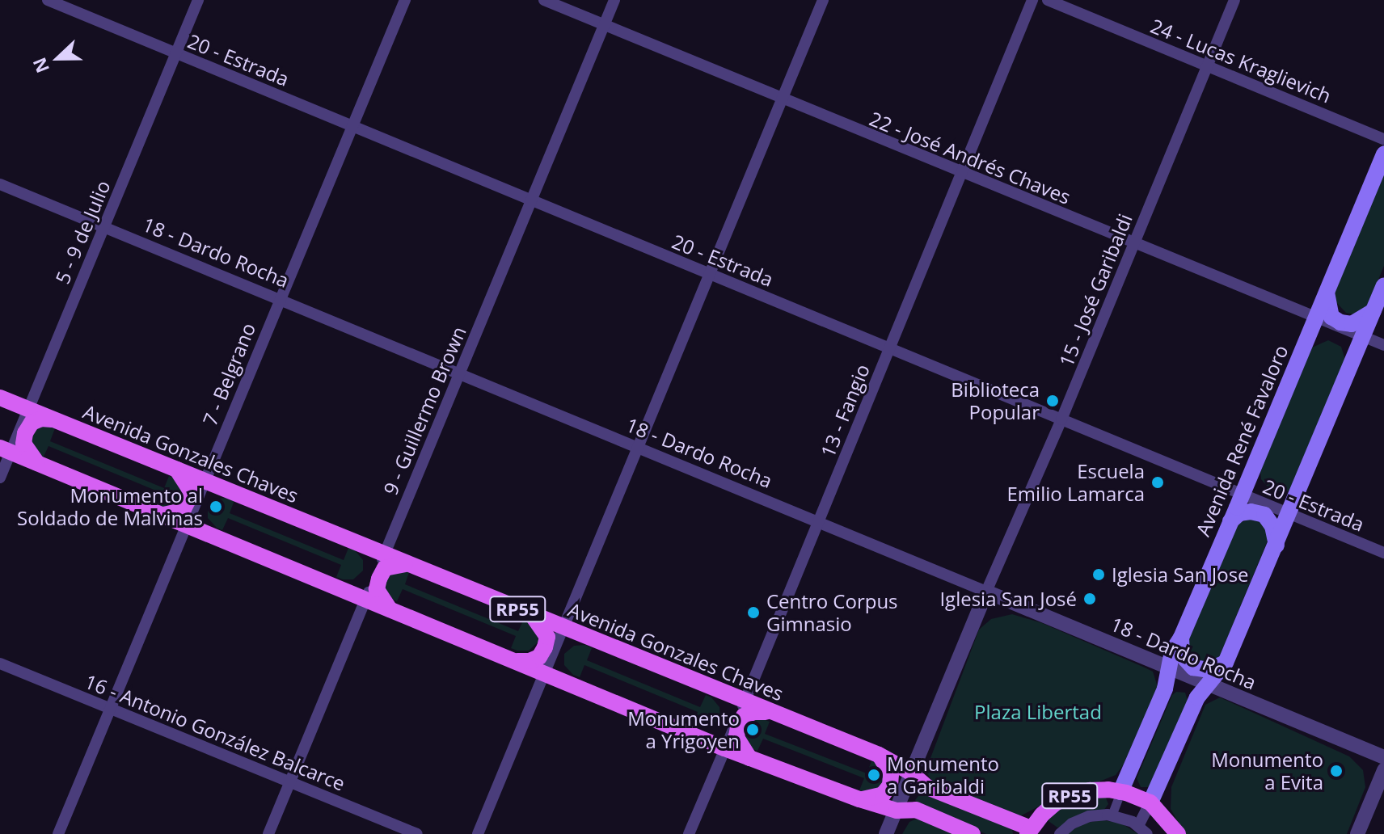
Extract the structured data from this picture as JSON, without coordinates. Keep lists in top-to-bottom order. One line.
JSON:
{"streets":{"main road":["Avenida René Favaloro","Avenida Gonzales Chaves","RP55"],"street":["20 - Estrada","24 - Lucas Kraglievich","22 - José Andrés Chaves","5 - 9 de Julio","18 - Dardo Rocha","15 - José Garibaldi","7 - Belgrano","9 - Guillermo Brown","13 - Fangio","16 - Antonio González Balcarce"]},"crossings":[["20 - Estrada","5 - 9 de Julio"],["20 - Estrada","15 - José Garibaldi"],["20 - Estrada","7 - Belgrano"],["20 - Estrada","9 - Guillermo Brown"],["20 - Estrada","13 - Fangio"],["20 - Estrada","Avenida René Favaloro"],["24 - Lucas Kraglievich","15 - José Garibaldi"],["22 - José Andrés Chaves","15 - José Garibaldi"],["22 - José Andrés Chaves","9 - Guillermo Brown"],["22 - José Andrés Chaves","13 - Fangio"],["22 - José Andrés Chaves","Avenida René Favaloro"],["5 - 9 de Julio","18 - Dardo Rocha"],["5 - 9 de Julio","Avenida Gonzales Chaves"],["5 - 9 de Julio","RP55"],["18 - Dardo Rocha","15 - José Garibaldi"],["18 - Dardo Rocha","7 - Belgrano"],["18 - Dardo Rocha","9 - Guillermo Brown"],["18 - Dardo Rocha","13 - Fangio"],["18 - Dardo Rocha","Avenida René Favaloro"],["7 - Belgrano","Avenida Gonzales Chaves"],["7 - Belgrano","RP55"],["7 - Belgrano","16 - Antonio González Balcarce"],["9 - Guillermo Brown","Avenida Gonzales Chaves"],["9 - Guillermo Brown","RP55"],["9 - Guillermo Brown","16 - Antonio González Balcarce"],["13 - Fangio","Avenida Gonzales Chaves"],["13 - Fangio","RP55"],["Avenida René Favaloro","RP55"],["Avenida Gonzales Chaves","RP55"]],"parks":["Plaza Libertad"],"places":["Biblioteca Popular","Escuela Emilio Lamarca","Monumento al Soldado de Malvinas","Iglesia San Jose","Iglesia San José","Centro Corpus Gimnasio","Monumento a Yrigoyen","Monumento a Evita","Monumento a Garibaldi"],"north":"left"}
